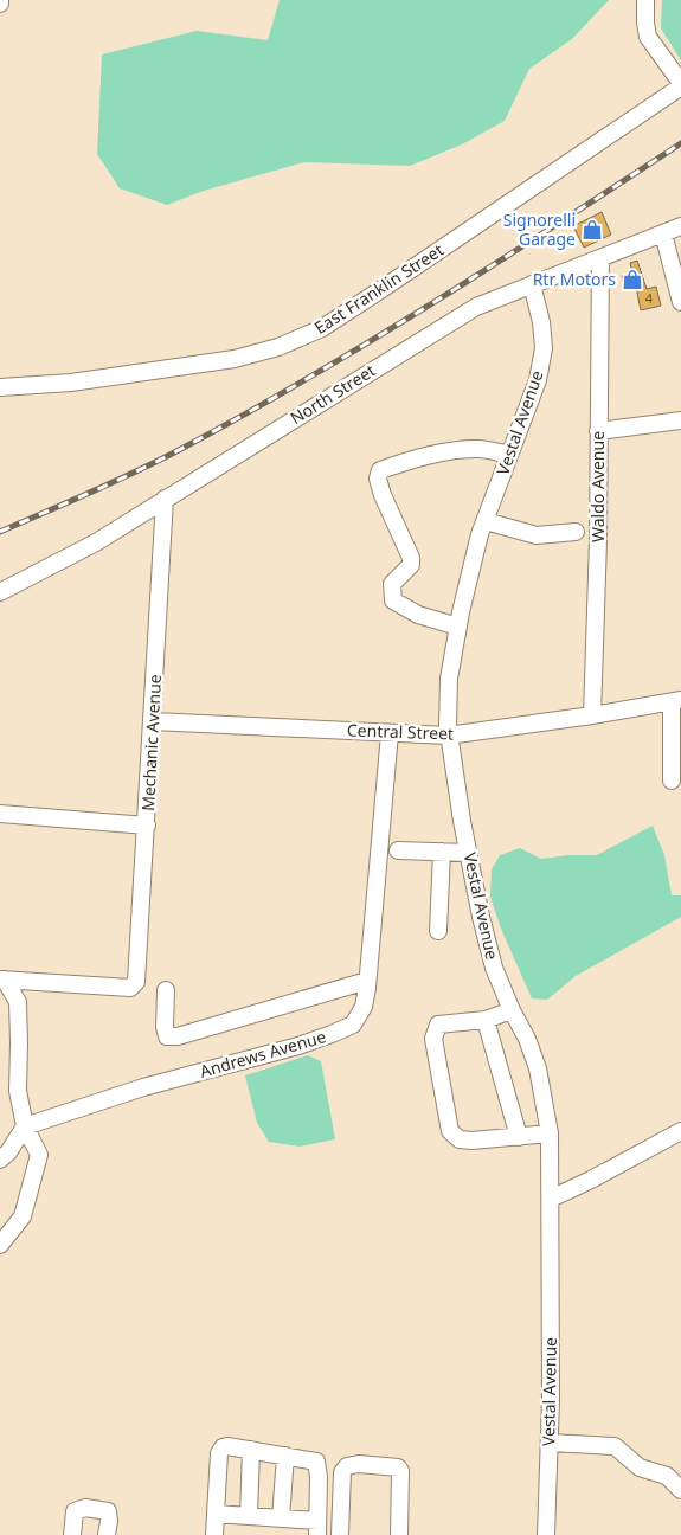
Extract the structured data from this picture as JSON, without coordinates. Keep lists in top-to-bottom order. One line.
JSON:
{"streets":{"street":["East Franklin Street","North Street","Vestal Avenue","Waldo Avenue","Central Street","Mechanic Avenue","Andrews Avenue"]},"crossings":[["North Street","Vestal Avenue"],["North Street","Waldo Avenue"],["North Street","Mechanic Avenue"],["Vestal Avenue","Central Street"],["Waldo Avenue","Central Street"],["Central Street","Mechanic Avenue"],["Central Street","Andrews Avenue"]],"places":{"shop":["Signorelli Garage","Rtr Motors"]},"house_numbers":["4"]}
